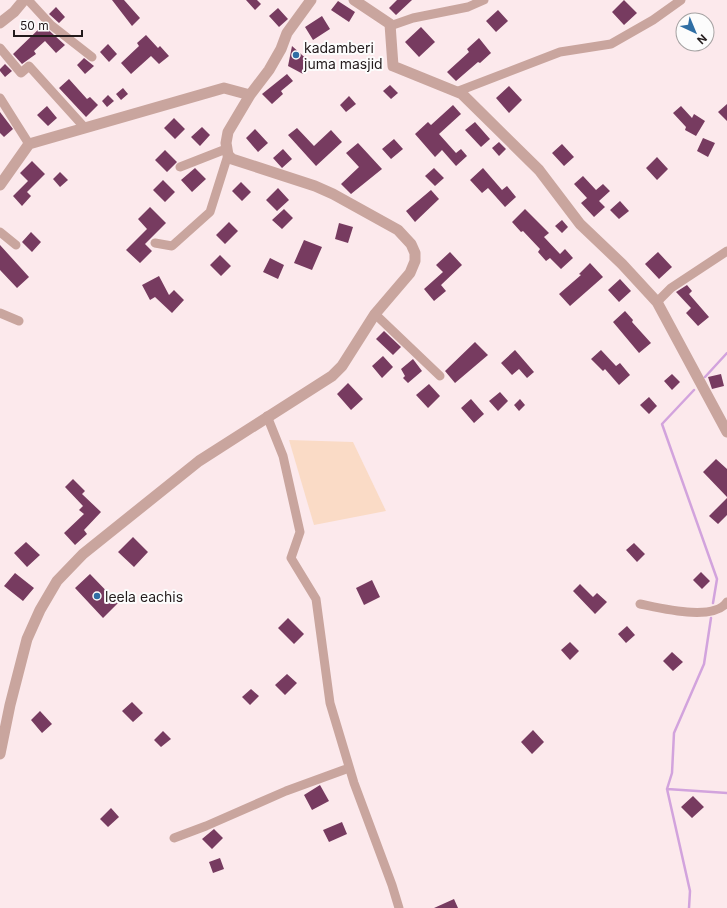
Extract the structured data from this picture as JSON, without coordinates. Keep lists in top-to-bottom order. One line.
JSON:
{"places":["kadamberi juma masjid","leela eachis"],"scale_bar":"50 m","north":"bottom right"}
